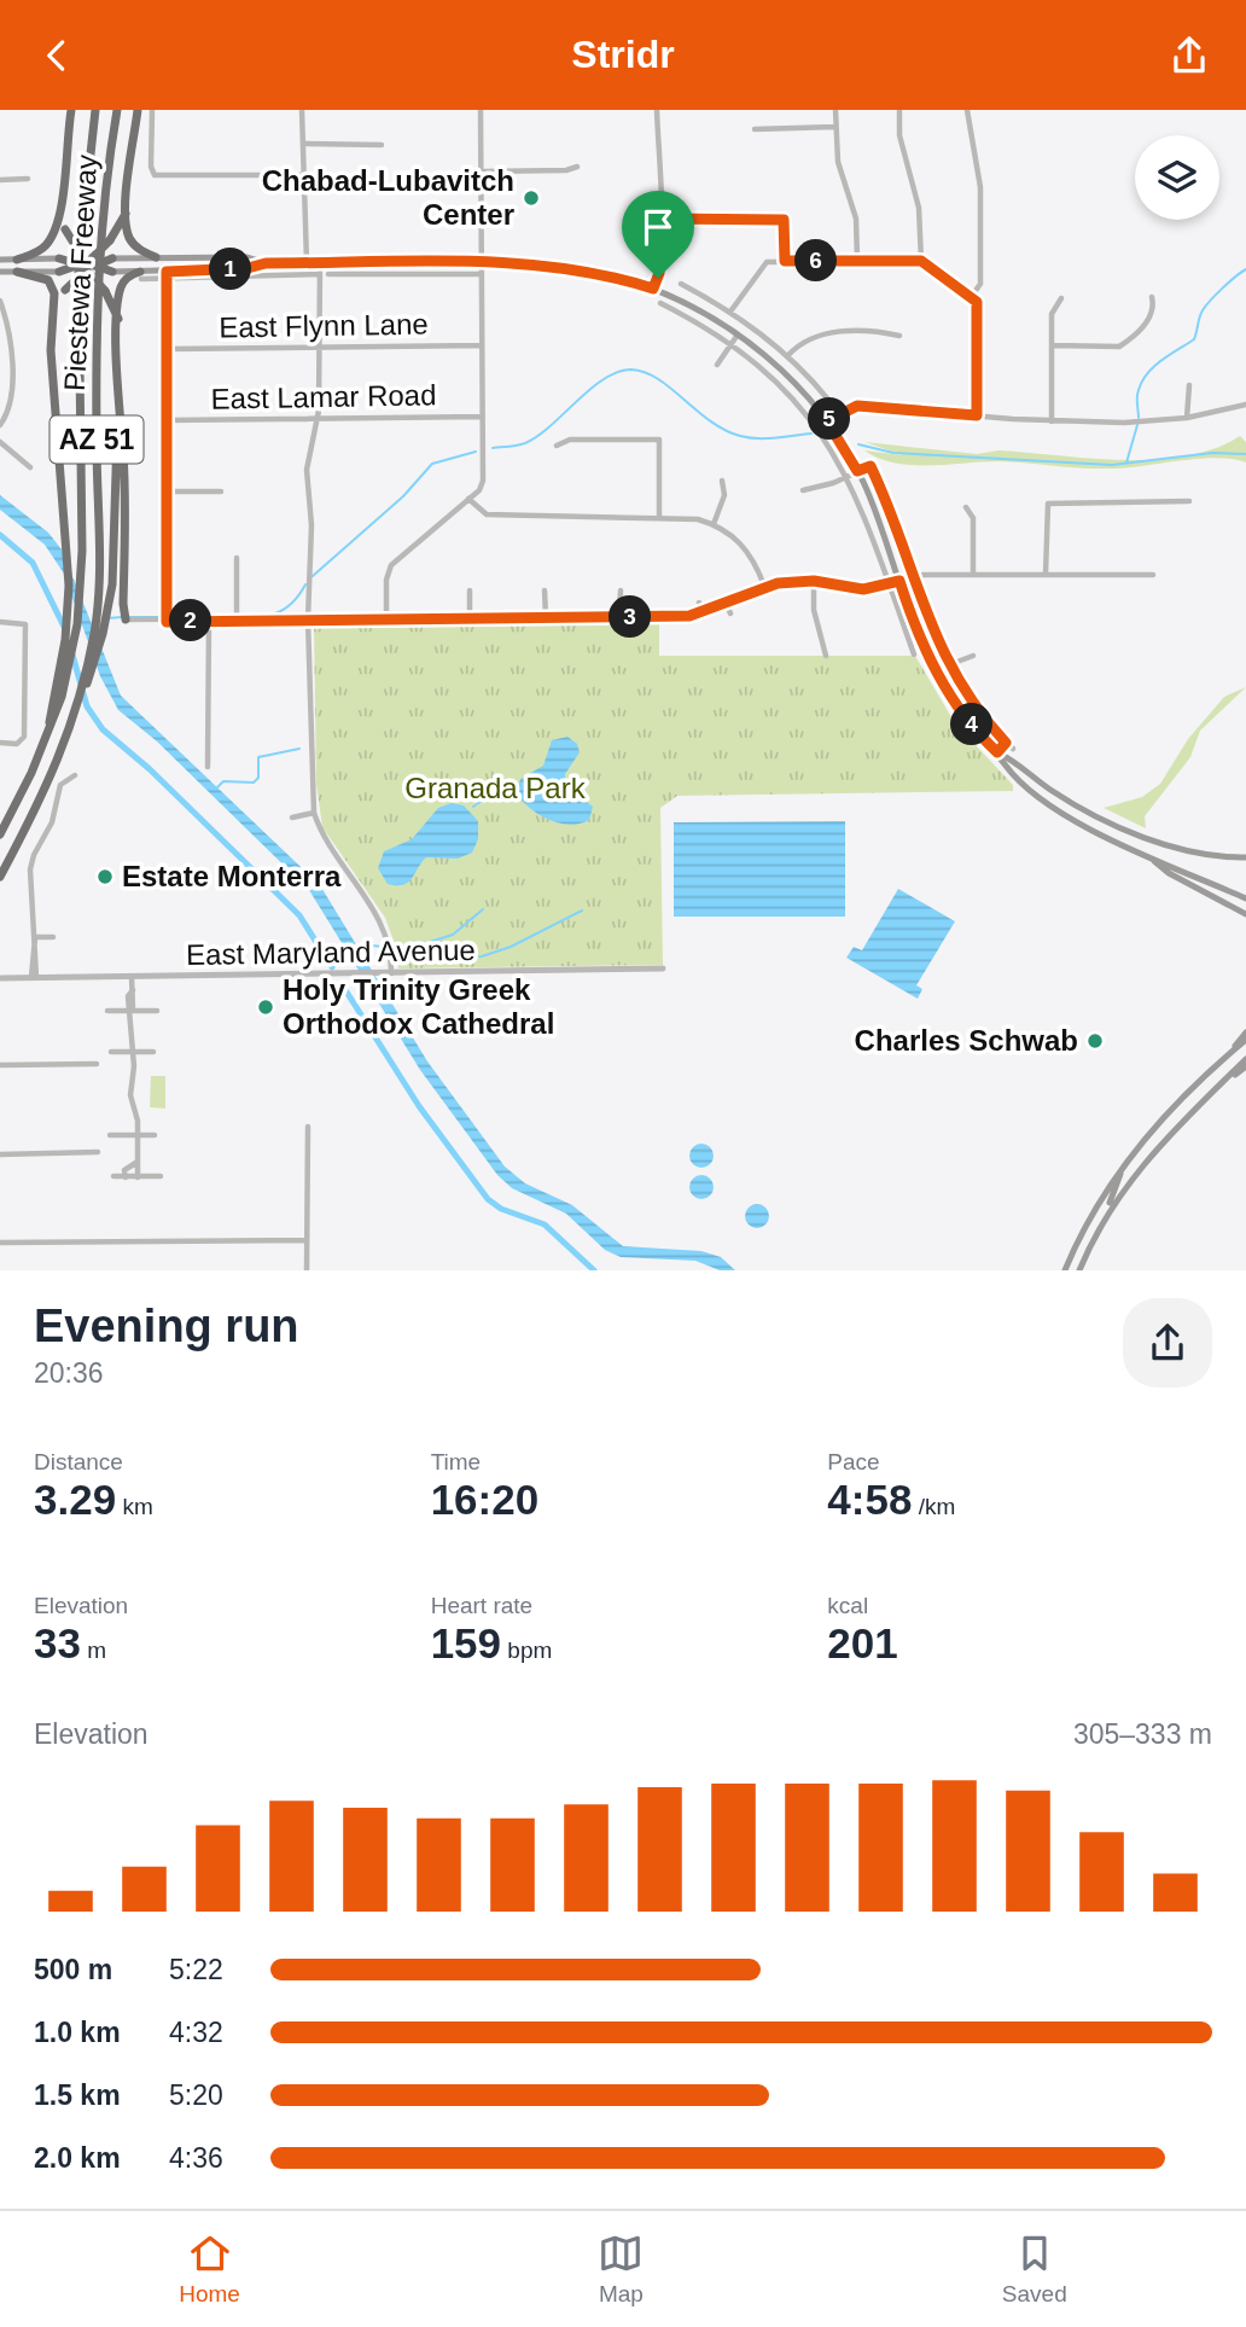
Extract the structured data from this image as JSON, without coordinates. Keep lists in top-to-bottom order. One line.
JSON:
{"streets":{"highway":["Piestewa Freeway","AZ 51"],"street":["East Flynn Lane","East Lamar Road","East Maryland Avenue"]},"parks":["Granada Park"],"places":["Chabad-Lubavitch Center","Estate Monterra","Holy Trinity Greek Orthodox Cathedral","Charles Schwab"],"page":{"header":"Stridr","pins":["6","1","5","3","2","4"],"heading":["Evening run","20:36"],"stats":[["Distance","3.29 km"],["Time","16:20"],["Pace","4:58 /km"],["Elevation","33 m"],["Heart rate","159 bpm"],["kcal","201"]],"chart":["Elevation","305–333 m"],"list":[{"name":"500 m","note":"5:22"},{"name":"1.0 km","note":"4:32"},{"name":"1.5 km","note":"5:20"},{"name":"2.0 km","note":"4:36"}],"tabs":["Home","Map","Saved"]}}
